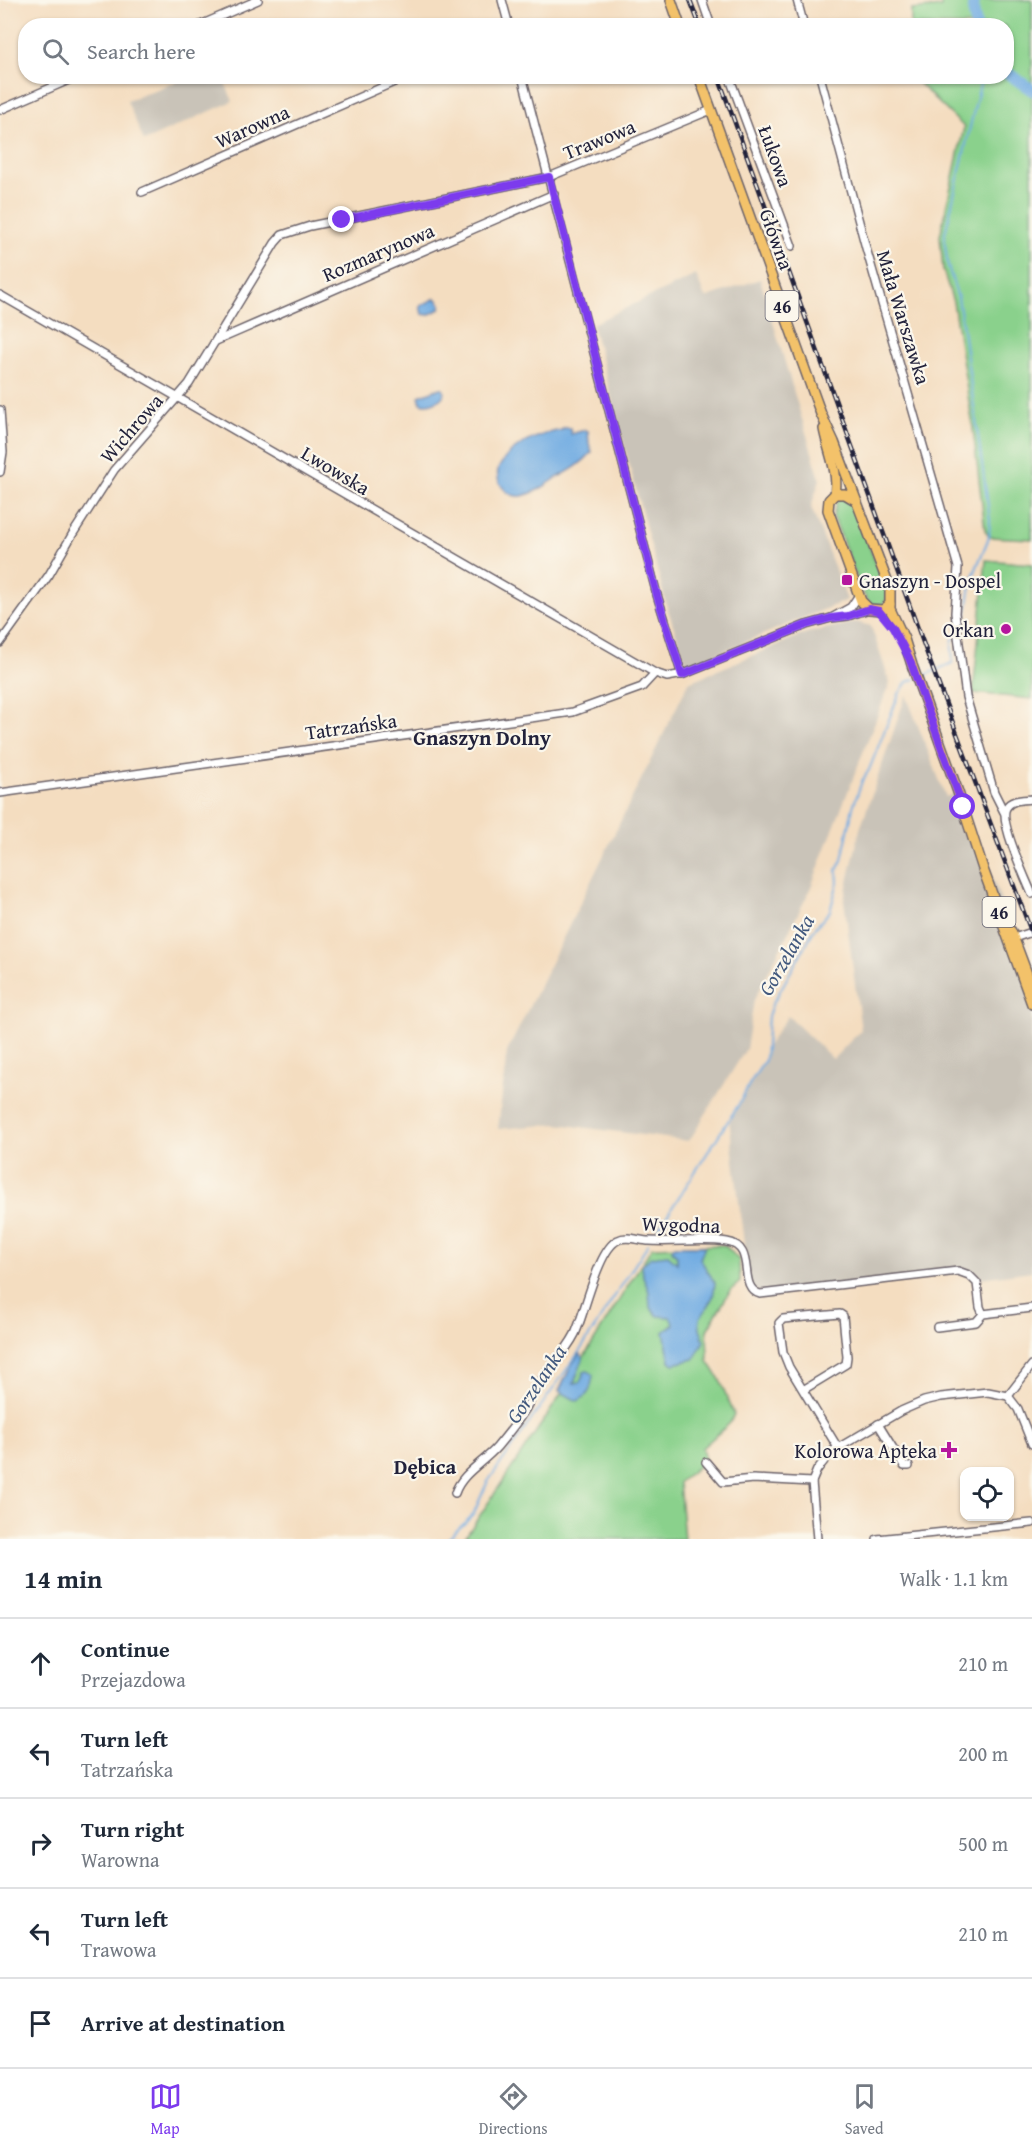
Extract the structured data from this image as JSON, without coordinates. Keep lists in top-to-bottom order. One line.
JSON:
{"streets":{"main road":["Główna","46"],"street":["Warowna","Trawowa","Łukowa","Rozmarynowa","Mała Warszawka","Wichrowa","Lwowska","Tatrzańska","Wygodna"]},"crossings":[["Trawowa","Główna"],["Trawowa","Wichrowa"],["Główna","46"],["Rozmarynowa","Wichrowa"],["Wichrowa","Lwowska"],["Lwowska","Tatrzańska"]],"districts":["Gnaszyn Dolny","Dębica"],"water":["Gorzelanka"],"places":{"transit":["Gnaszyn - Dospel"],"other":["Orkan"],"health":["Kolorowa Apteka"]},"page":{"search":"Search here","heading":["14 min","Walk · 1.1 km"],"list":[["Continue","Przejazdowa","210 m"],["Turn left","Tatrzańska","200 m"],["Turn right","Warowna","500 m"],["Turn left","Trawowa","210 m"],"Arrive at destination"],"nav":["Map","Directions","Saved"]}}
